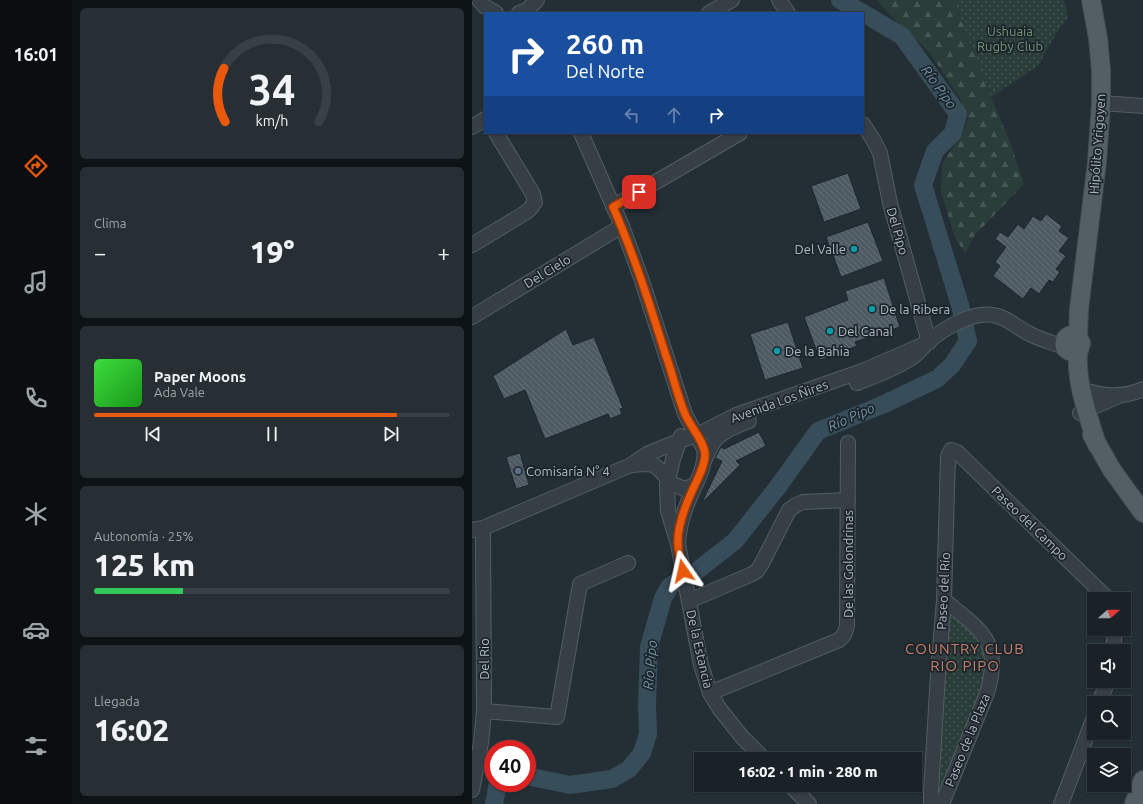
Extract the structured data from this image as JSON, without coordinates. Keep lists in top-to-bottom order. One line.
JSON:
{"streets":{"main road":["Hipólito Yrigoyen"],"street":["Del Pipo","Del Cielo","Avenida Los Ñires","Paseo del Campo","De las Golondrinas","Paseo del Río","De la Estancia","Del Rio","Paseo de la Plaza"]},"crossings":[["Hipólito Yrigoyen","Avenida Los Ñires"],["Del Pipo","Avenida Los Ñires"],["Del Cielo","De la Estancia"],["Avenida Los Ñires","De la Estancia"],["Avenida Los Ñires","Del Rio"],["Paseo del Campo","Paseo del Río"],["De las Golondrinas","De la Estancia"],["Paseo del Río","Paseo de la Plaza"]],"districts":["COUNTRY CLUB RIO PIPO"],"water":["Río Pipo"],"parks":["Ushuaia Rugby Club"],"places":["Del Valle","De la Ribera","Del Canal","De la Bahia","Comisaría N° 4"],"north":"right","page":{"tabs":"16:01","turn":["260 m","Del Norte"],"tile":["Clima",["Autonomía · 25%","125 km"],["Llegada","16:02"]],"heat":["−","19°","+"],"song":["Paper Moons","Ada Vale"],"limit":"40","trip":"16:02 · 1 min · 280 m","gauge":["34","km/h"]}}
